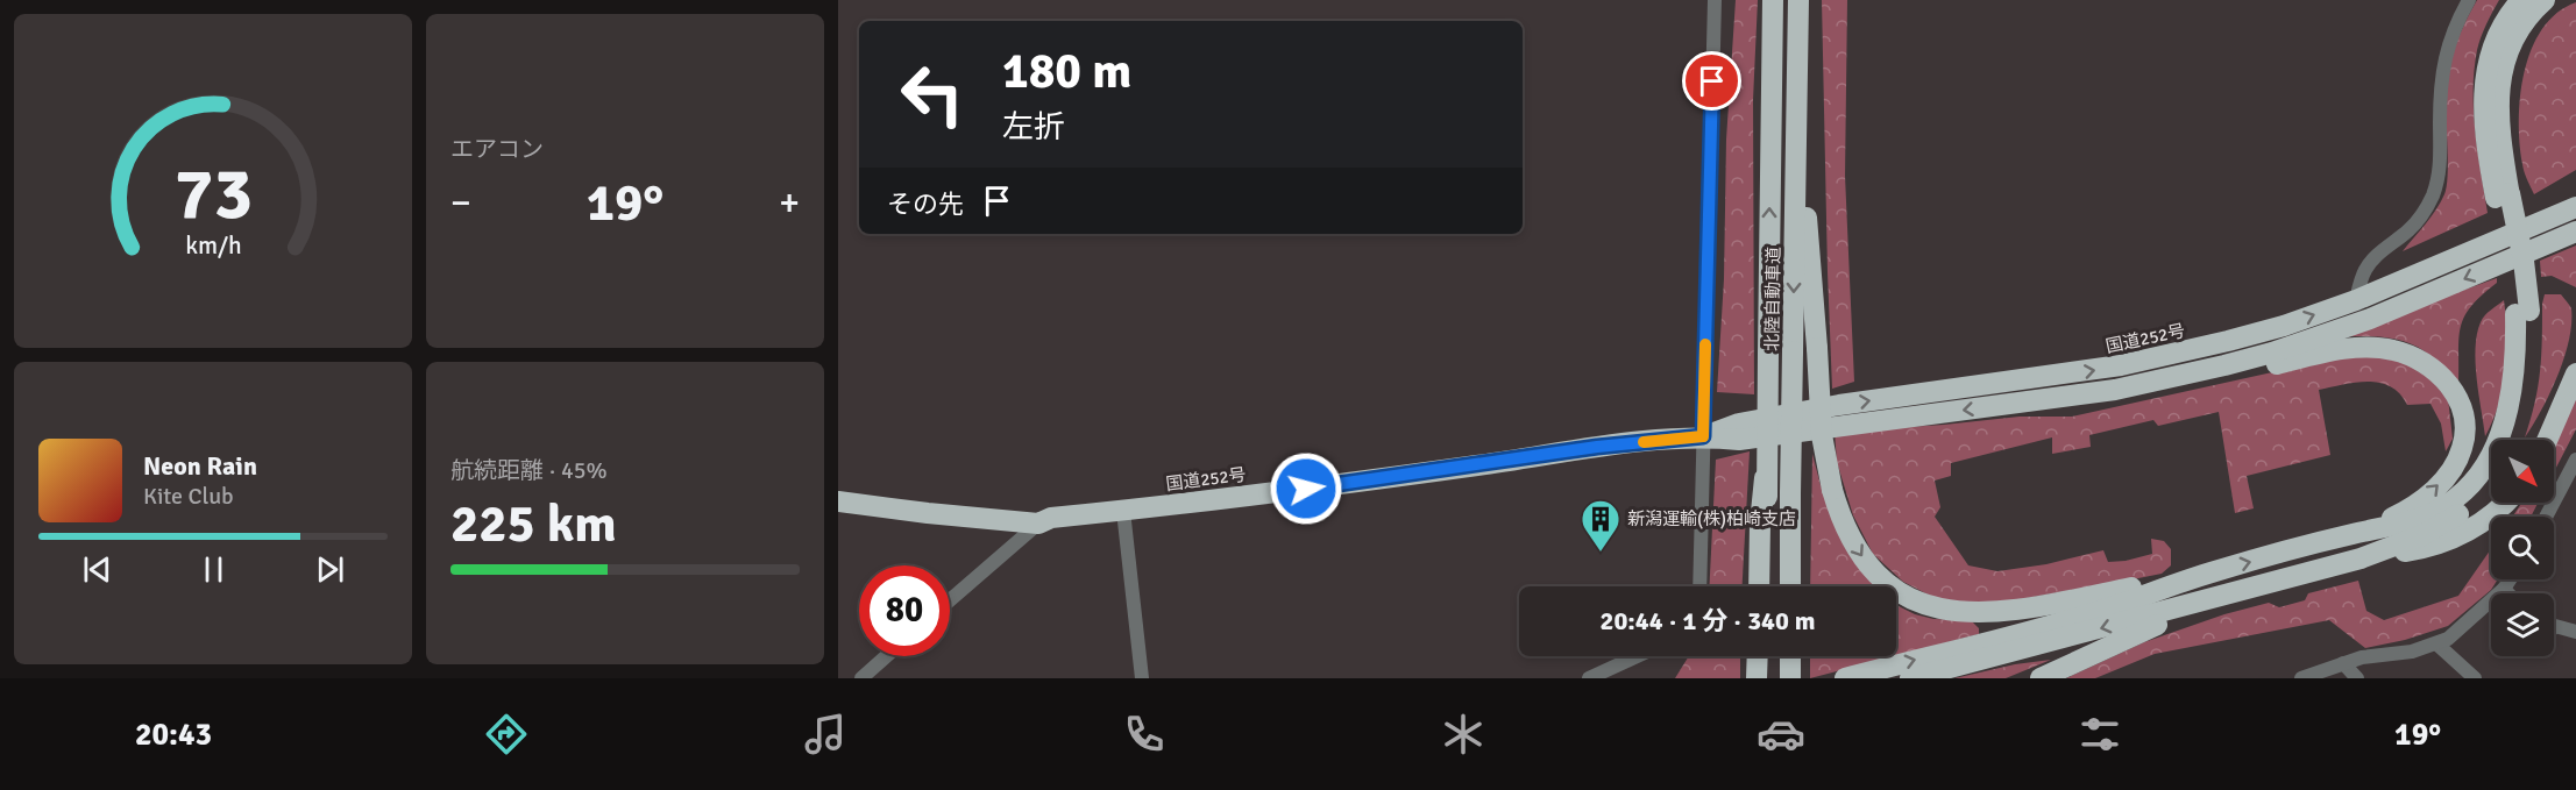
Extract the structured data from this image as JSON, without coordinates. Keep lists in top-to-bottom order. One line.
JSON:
{"streets":{"highway":["北陸自動車道","国道252号"]},"places":{"building":["新潟運輸(株)柏崎支店"]},"north":"bottom right","page":{"tile":["エアコン",["航続距離 · 45%","225 km"]],"turn":["180 m","左折"],"then":"その先","heat":["−","19°","+"],"song":["Neon Rain","Kite Club"],"limit":"80","trip":"20:44 · 1 分 · 340 m","tabs":["20:43","19°"],"gauge":["73","km/h"]}}
